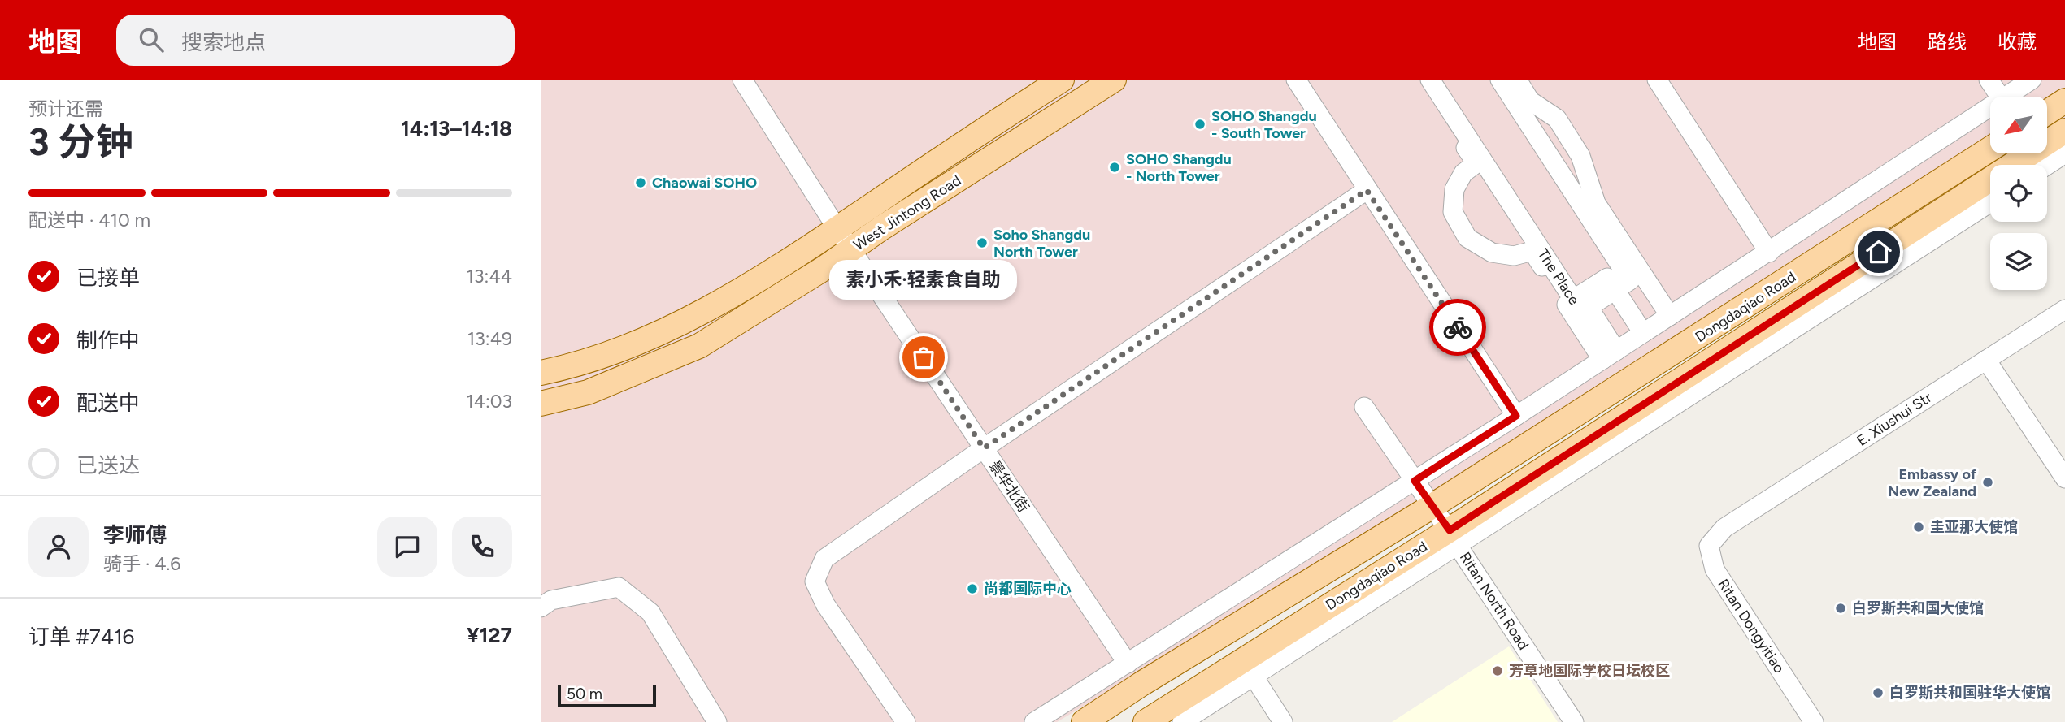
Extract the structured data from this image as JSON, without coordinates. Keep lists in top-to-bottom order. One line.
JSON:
{"streets":{"main road":["West Jintong Road","Dongdaqiao Road"],"street":["The Place","E. Xiushui Str","景华北街","Ritan North Road","Ritan Dongyitiao"]},"crossings":[["West Jintong Road","景华北街"],["Dongdaqiao Road","Ritan North Road"],["E. Xiushui Str","Ritan Dongyitiao"]],"places":["SOHO Shangdu - South Tower","SOHO Shangdu - North Tower","Chaowai SOHO","Soho Shangdu North Tower","素小禾·轻素食自助","Embassy of New Zealand","圭亚那大使馆","尚都国际中心","白罗斯共和国大使馆","芳草地国际学校日坛校区","白罗斯共和国驻华大使馆"],"scale_bar":"50 m","north":"bottom left","page":{"header":"地图","search":"搜索地点","nav":["地图","路线","收藏"],"heading":["3 分钟","预计还需","14:13–14:18"],"panel":["李师傅","骑手 · 4.6","订单 #7416","¥127"],"bar":"配送中 · 410 m","list":[["已接单","13:44"],["制作中","13:49"],["配送中","14:03"],"已送达"],"bubble":"素小禾·轻素食自助","scale":"50 m"}}
